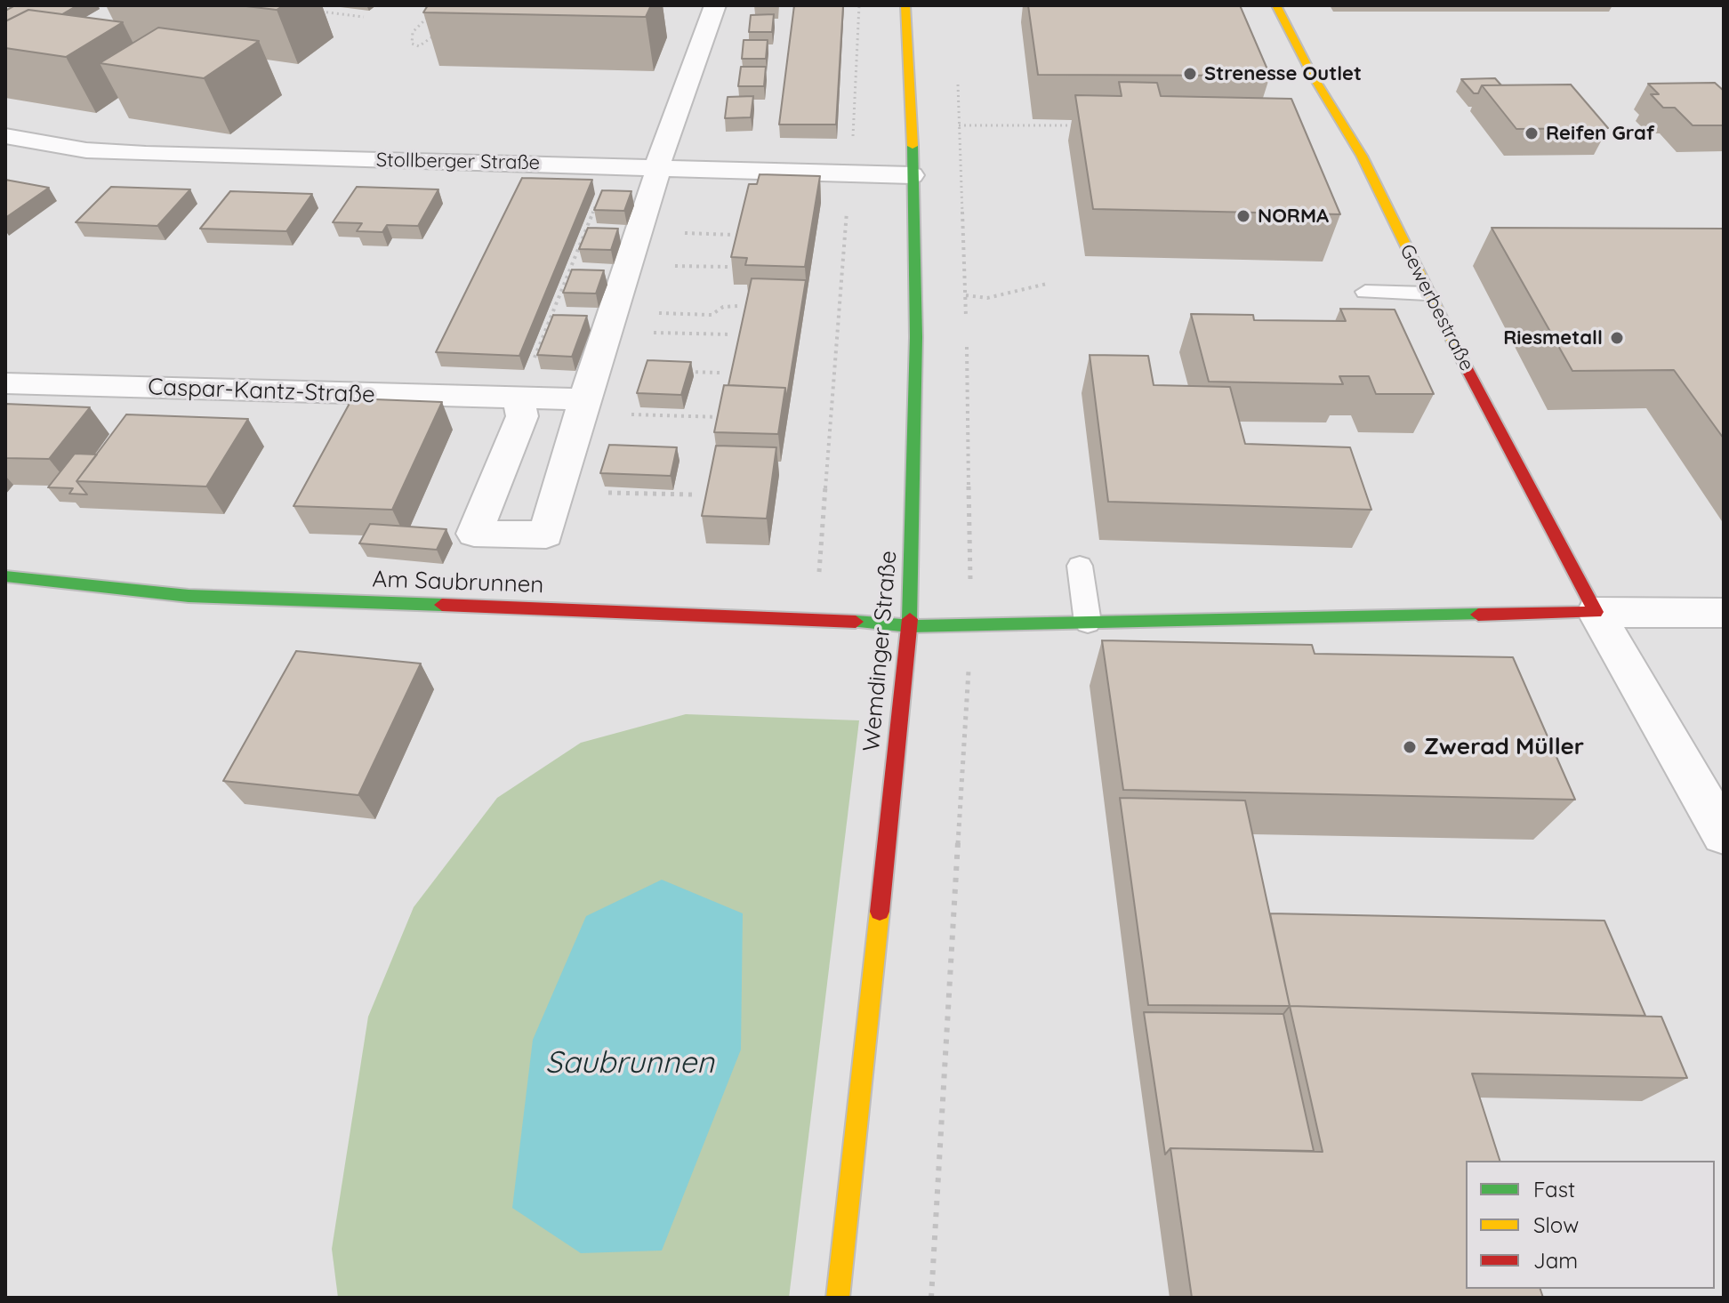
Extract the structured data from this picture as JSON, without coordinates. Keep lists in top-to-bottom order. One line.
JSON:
{"streets":{"street":["Stollberger Straße","Gewerbestraße","Caspar-Kantz-Straße","Am Saubrunnen","Wemdinger Straße"]},"crossings":[["Stollberger Straße","Wemdinger Straße"],["Am Saubrunnen","Wemdinger Straße"]],"water":["Saubrunnen"],"places":["Strenesse Outlet","Reifen Graf","NORMA","Riesmetall","Zwerad Müller"],"legend":["Fast","Slow","Jam"]}
